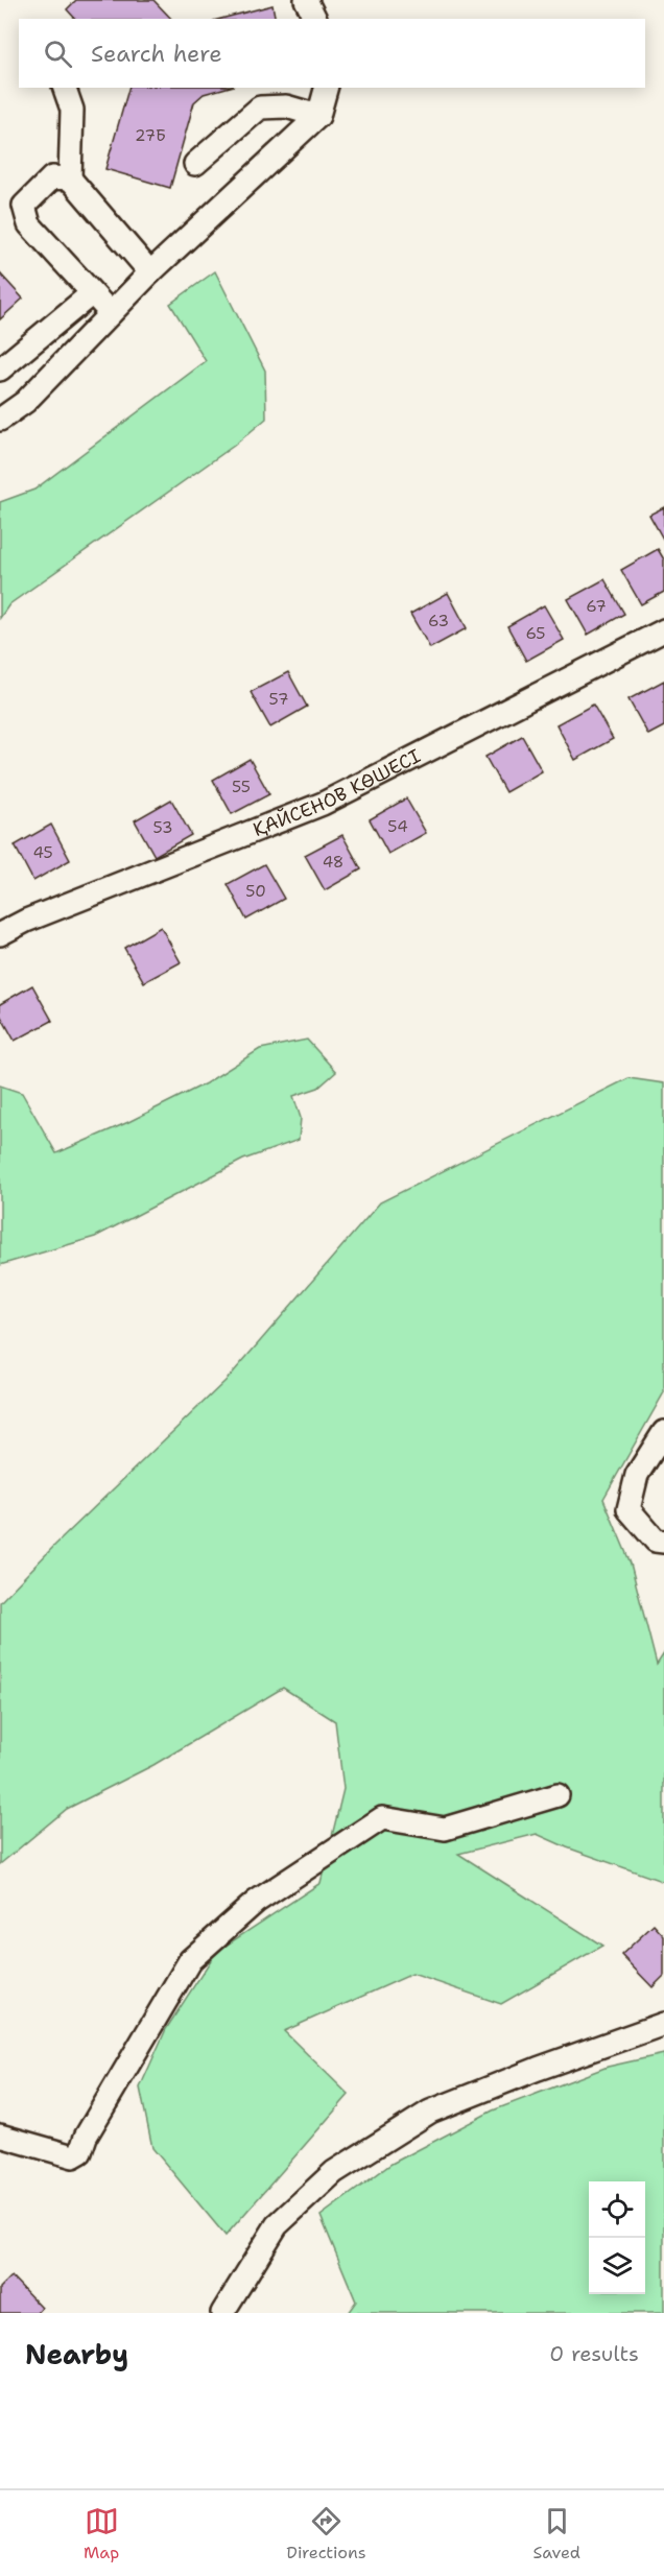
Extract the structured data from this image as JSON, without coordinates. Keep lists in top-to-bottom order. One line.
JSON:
{"streets":{"street":["ҚАЙСЕНОВ КӨШЕСІ"]},"house_numbers":["27Б","67","63","65","57","55","54","53","45","48","50"],"page":{"search":"Search here","heading":["Nearby","0 results"],"nav":["Map","Directions","Saved"]}}
